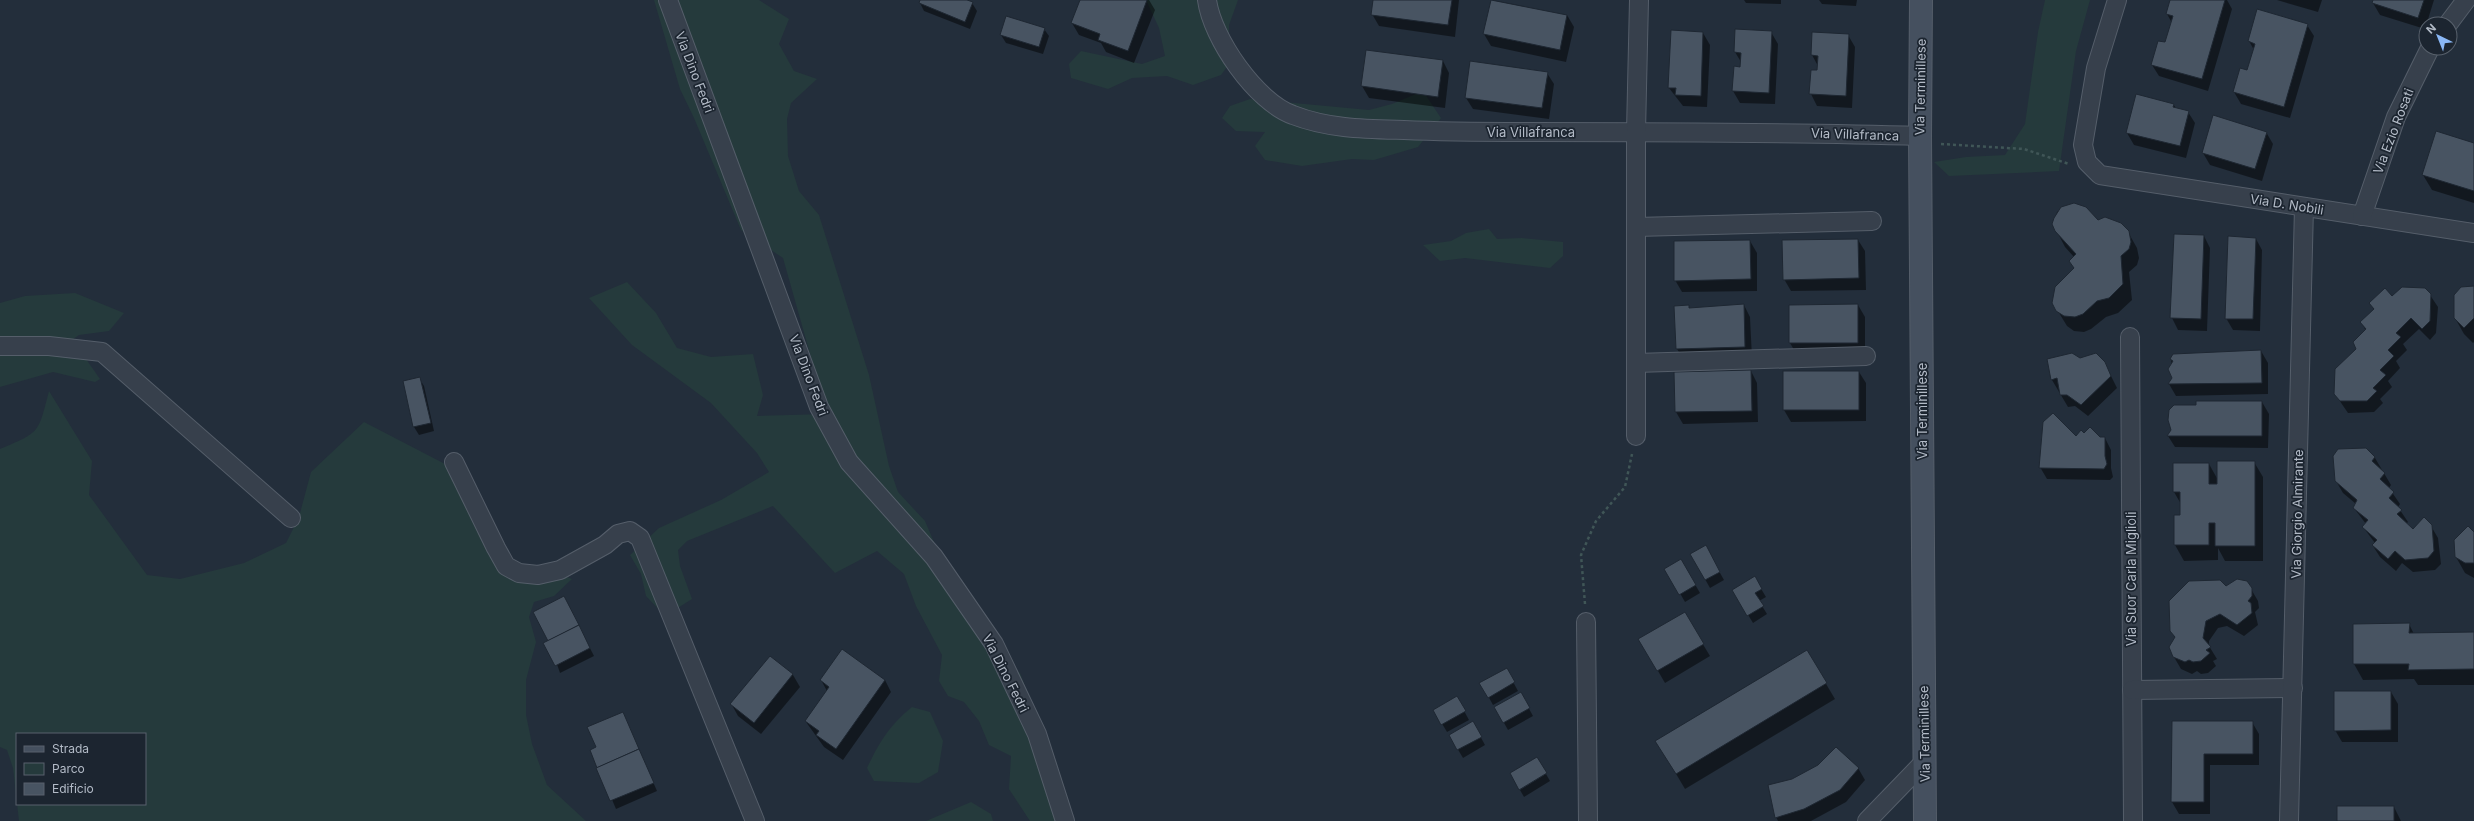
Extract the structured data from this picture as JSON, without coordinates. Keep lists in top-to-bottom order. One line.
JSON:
{"streets":{"main road":["Via Terminillese"],"street":["Via Dino Fedri","Via Ezio Rosati","Via Villafranca","Via D. Nobili","Via Giorgio Almirante","Via Suor Carla Miglioli"]},"crossings":[["Via Terminillese","Via Villafranca"],["Via Ezio Rosati","Via D. Nobili"],["Via D. Nobili","Via Giorgio Almirante"]],"legend":["Strada","Parco","Edificio"],"north":"top left"}
